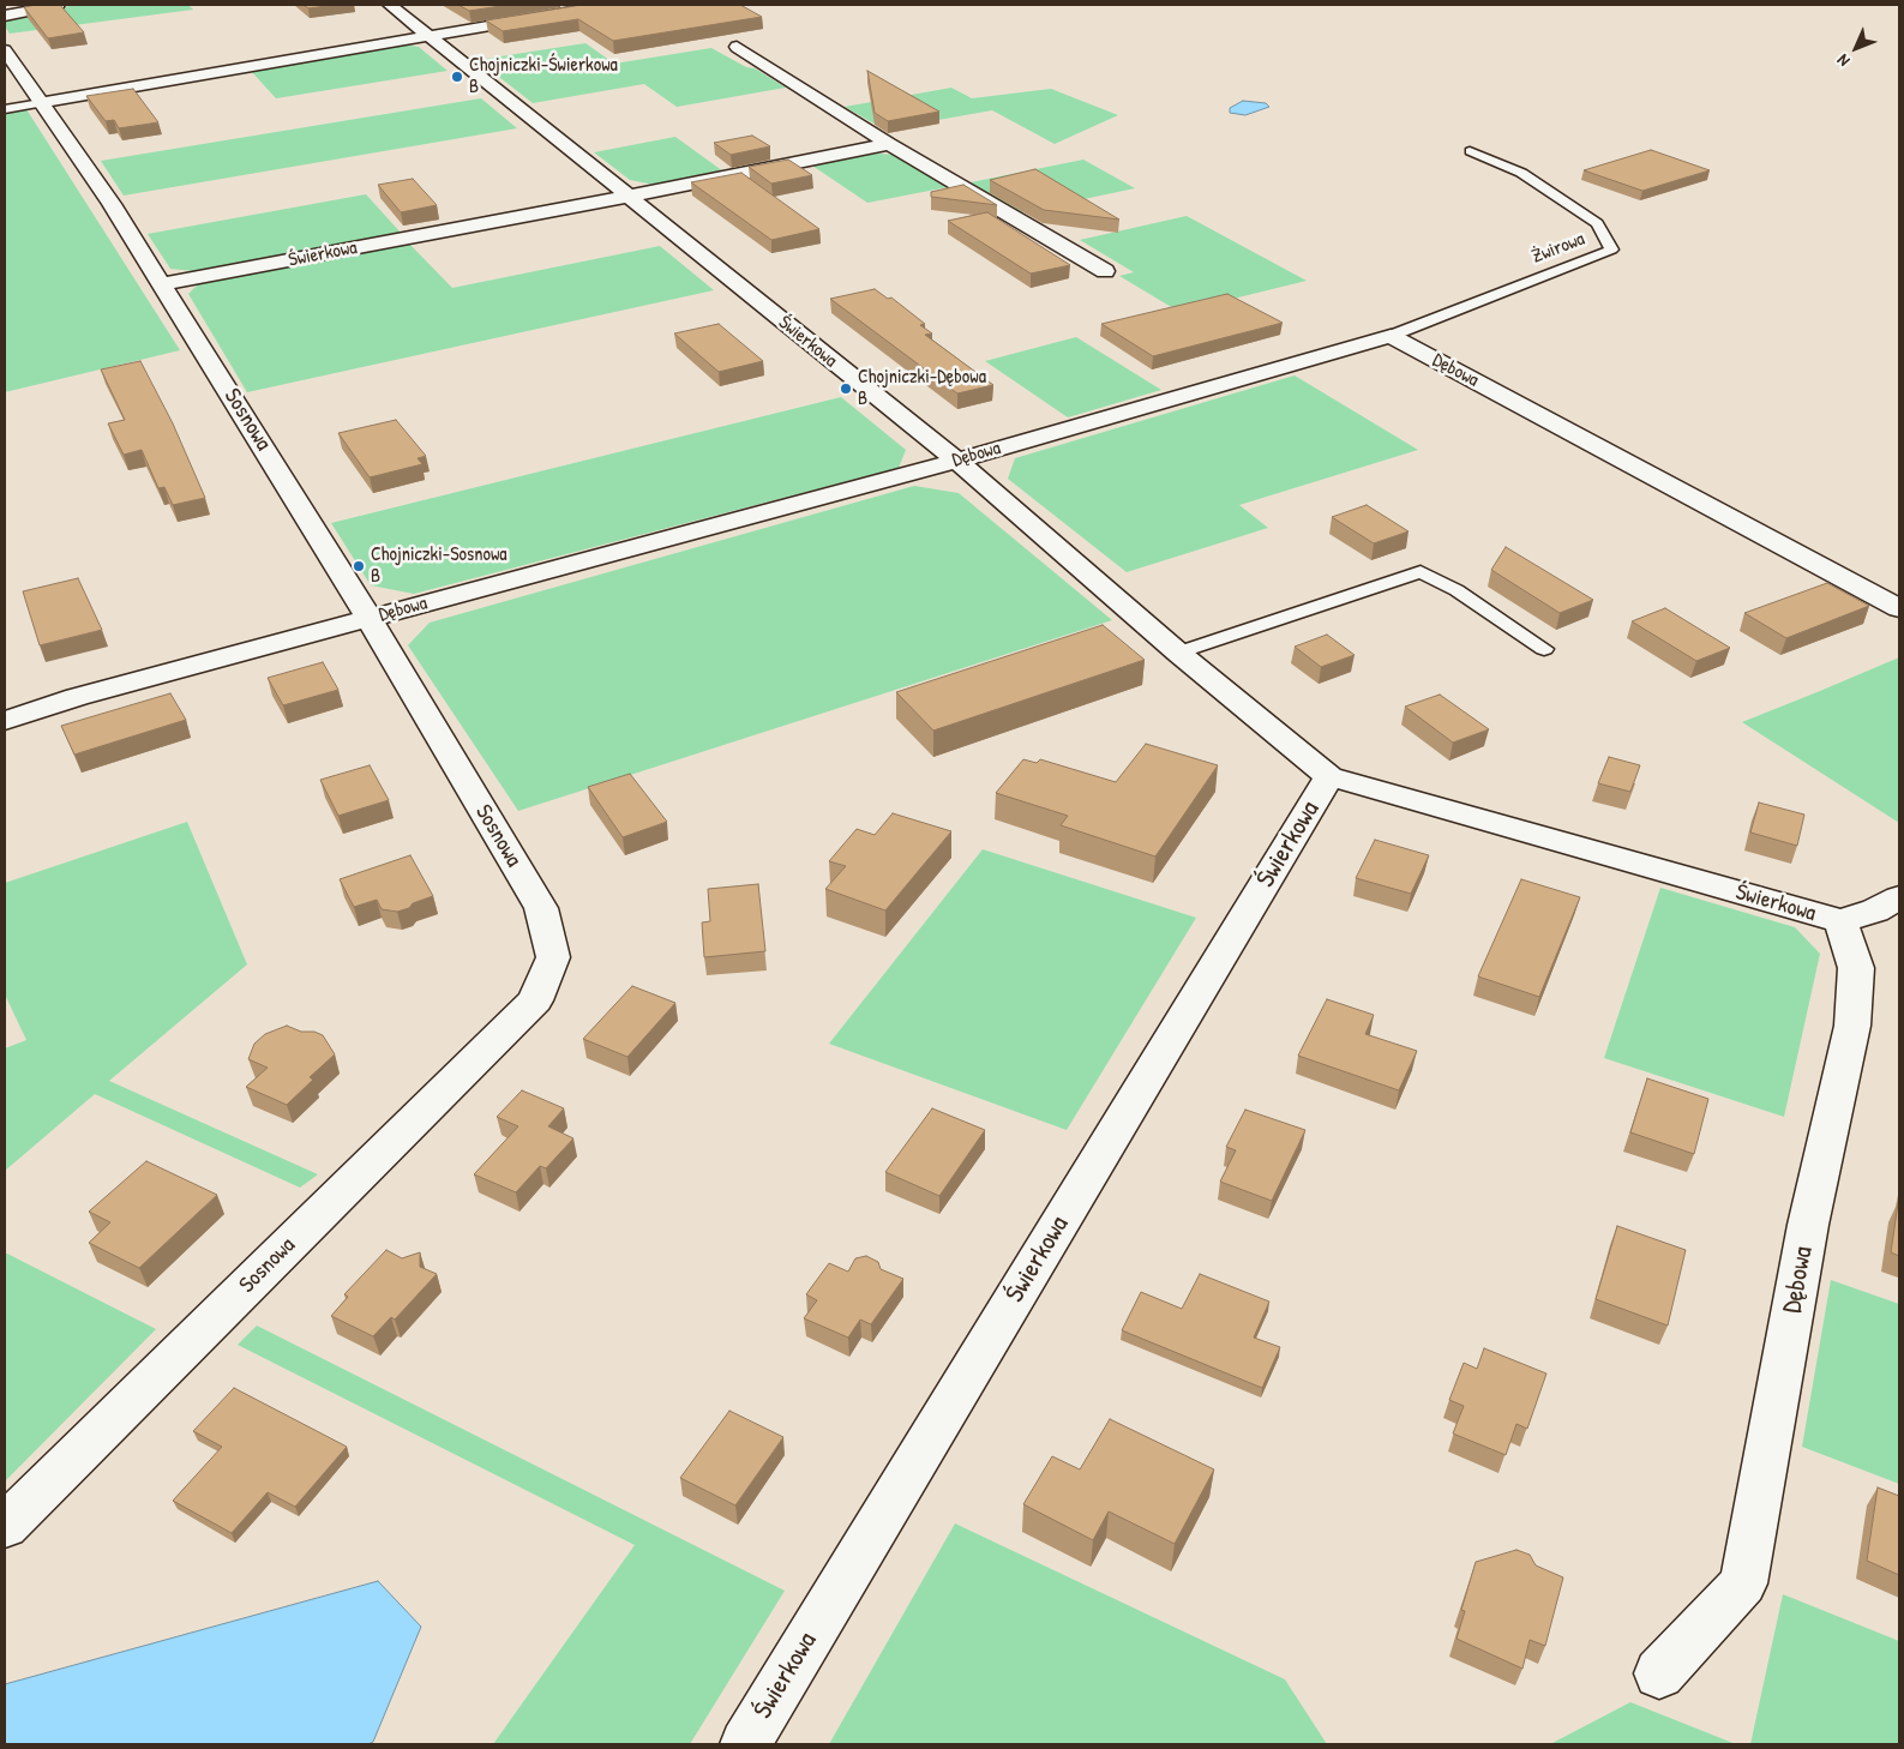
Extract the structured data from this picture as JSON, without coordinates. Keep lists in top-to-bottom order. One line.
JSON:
{"streets":{"street":["Świerkowa","Dębowa","Sosnowa"],"lane":["Żwirowa"]},"crossings":[["Żwirowa","Dębowa"],["Świerkowa","Dębowa"],["Świerkowa","Sosnowa"],["Dębowa","Sosnowa"]],"places":["Chojniczki-Świerkowa B","Chojniczki-Dębowa B","Chojniczki-Sosnowa B"],"north":"bottom left"}
